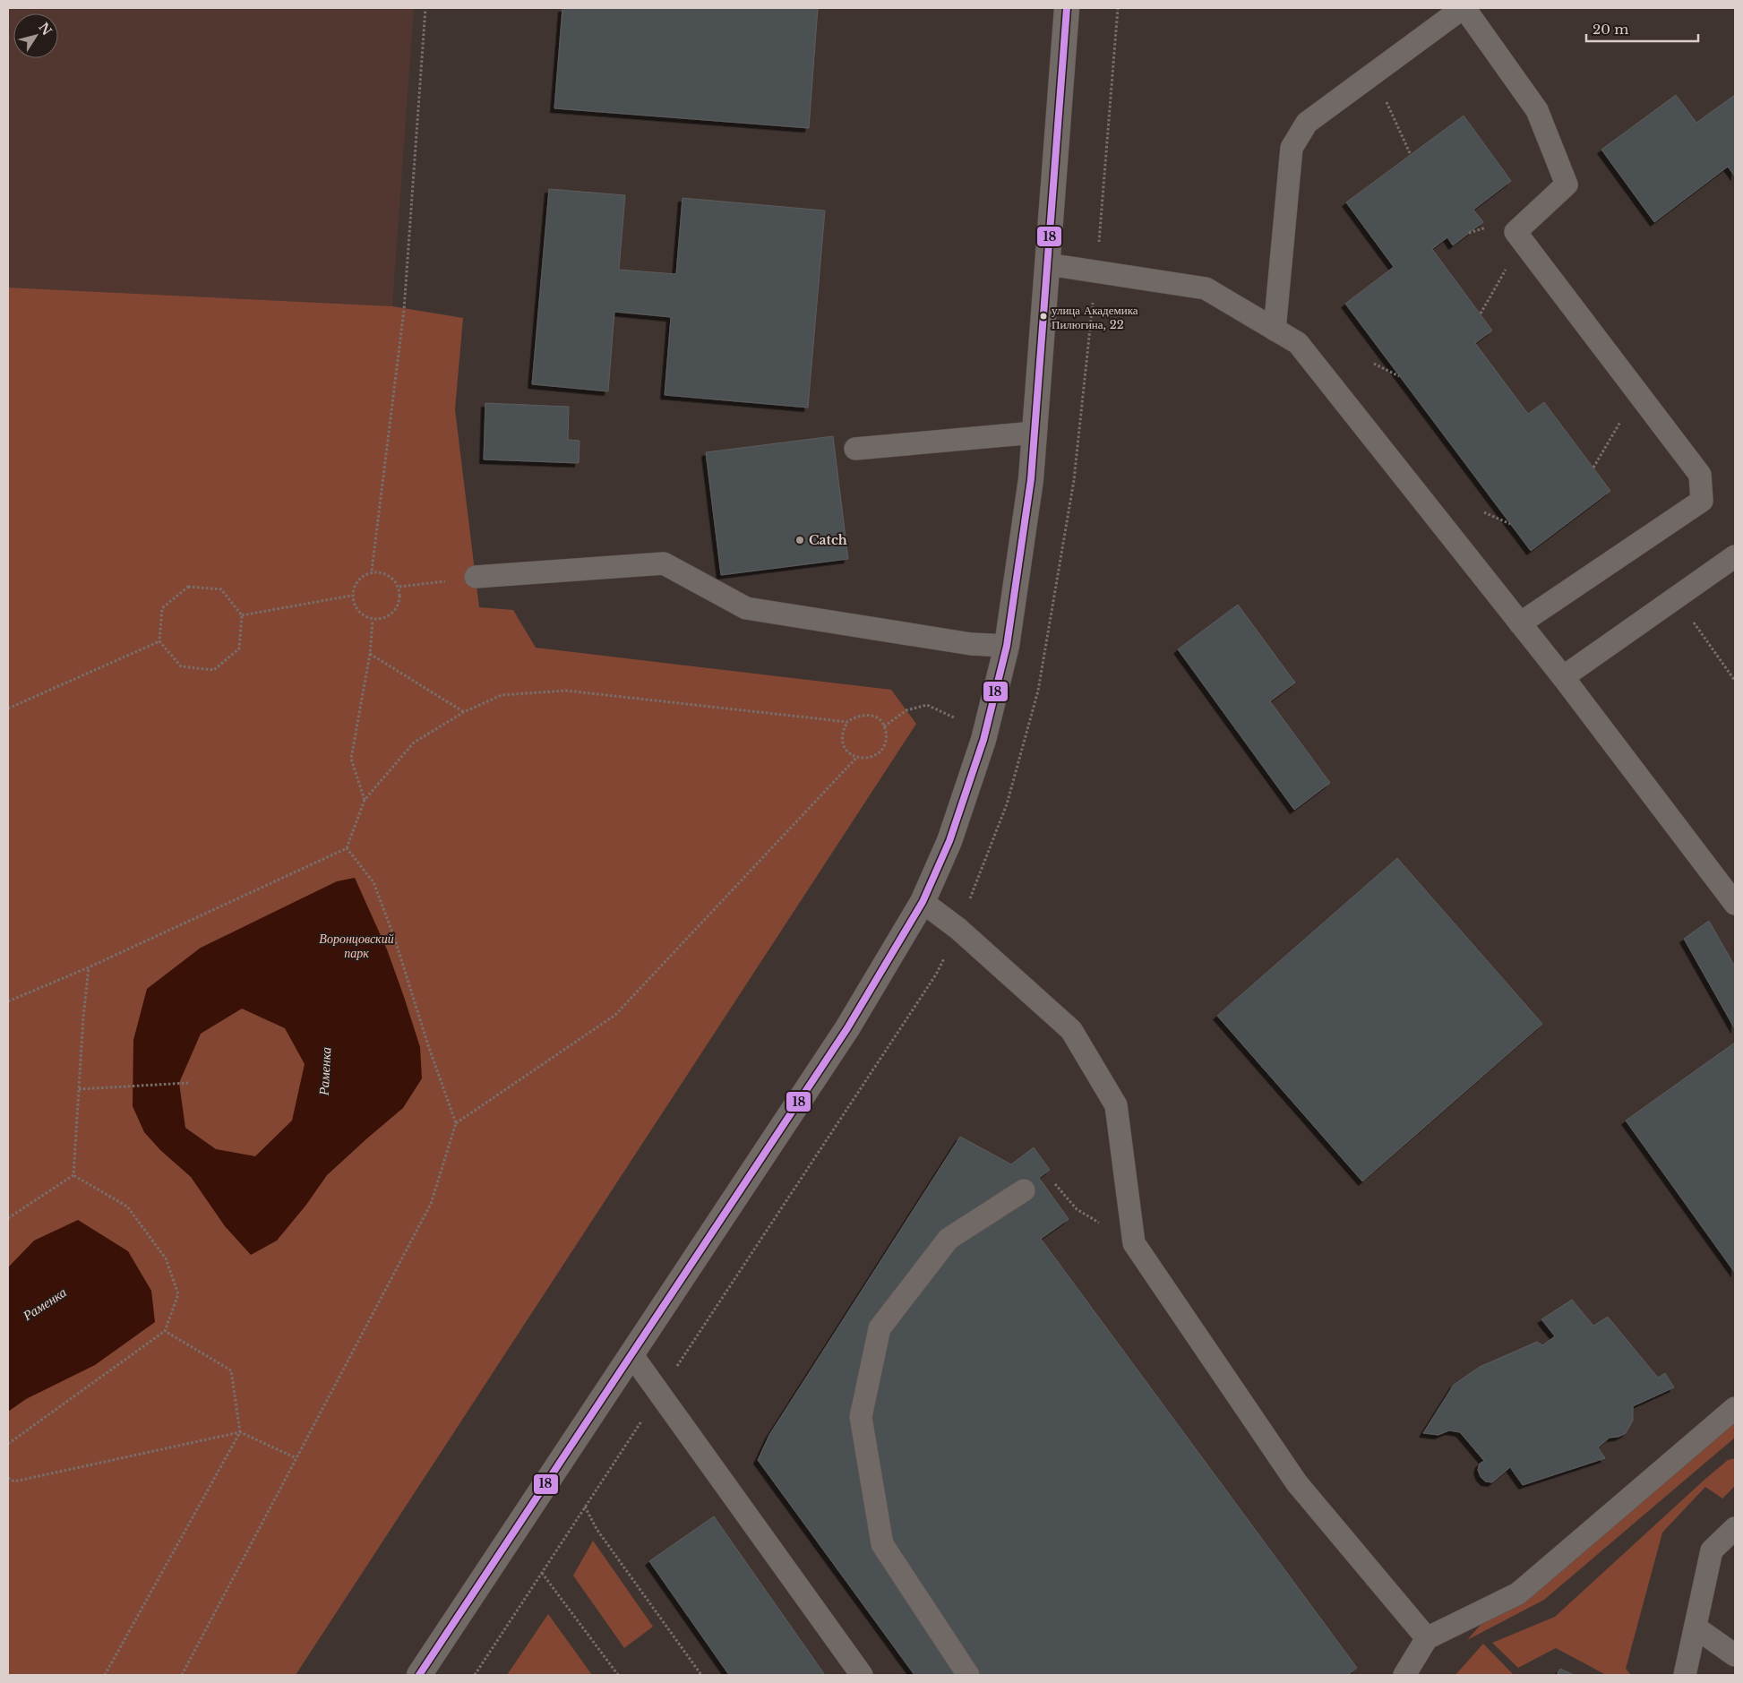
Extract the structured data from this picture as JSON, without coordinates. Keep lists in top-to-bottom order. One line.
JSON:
{"water":["Раменка"],"parks":["Воронцовский парк"],"places":["улица Академика Пилюгина, 22","Catch"],"lines":["transit line 18"],"scale_bar":"20 m","north":"top right"}
